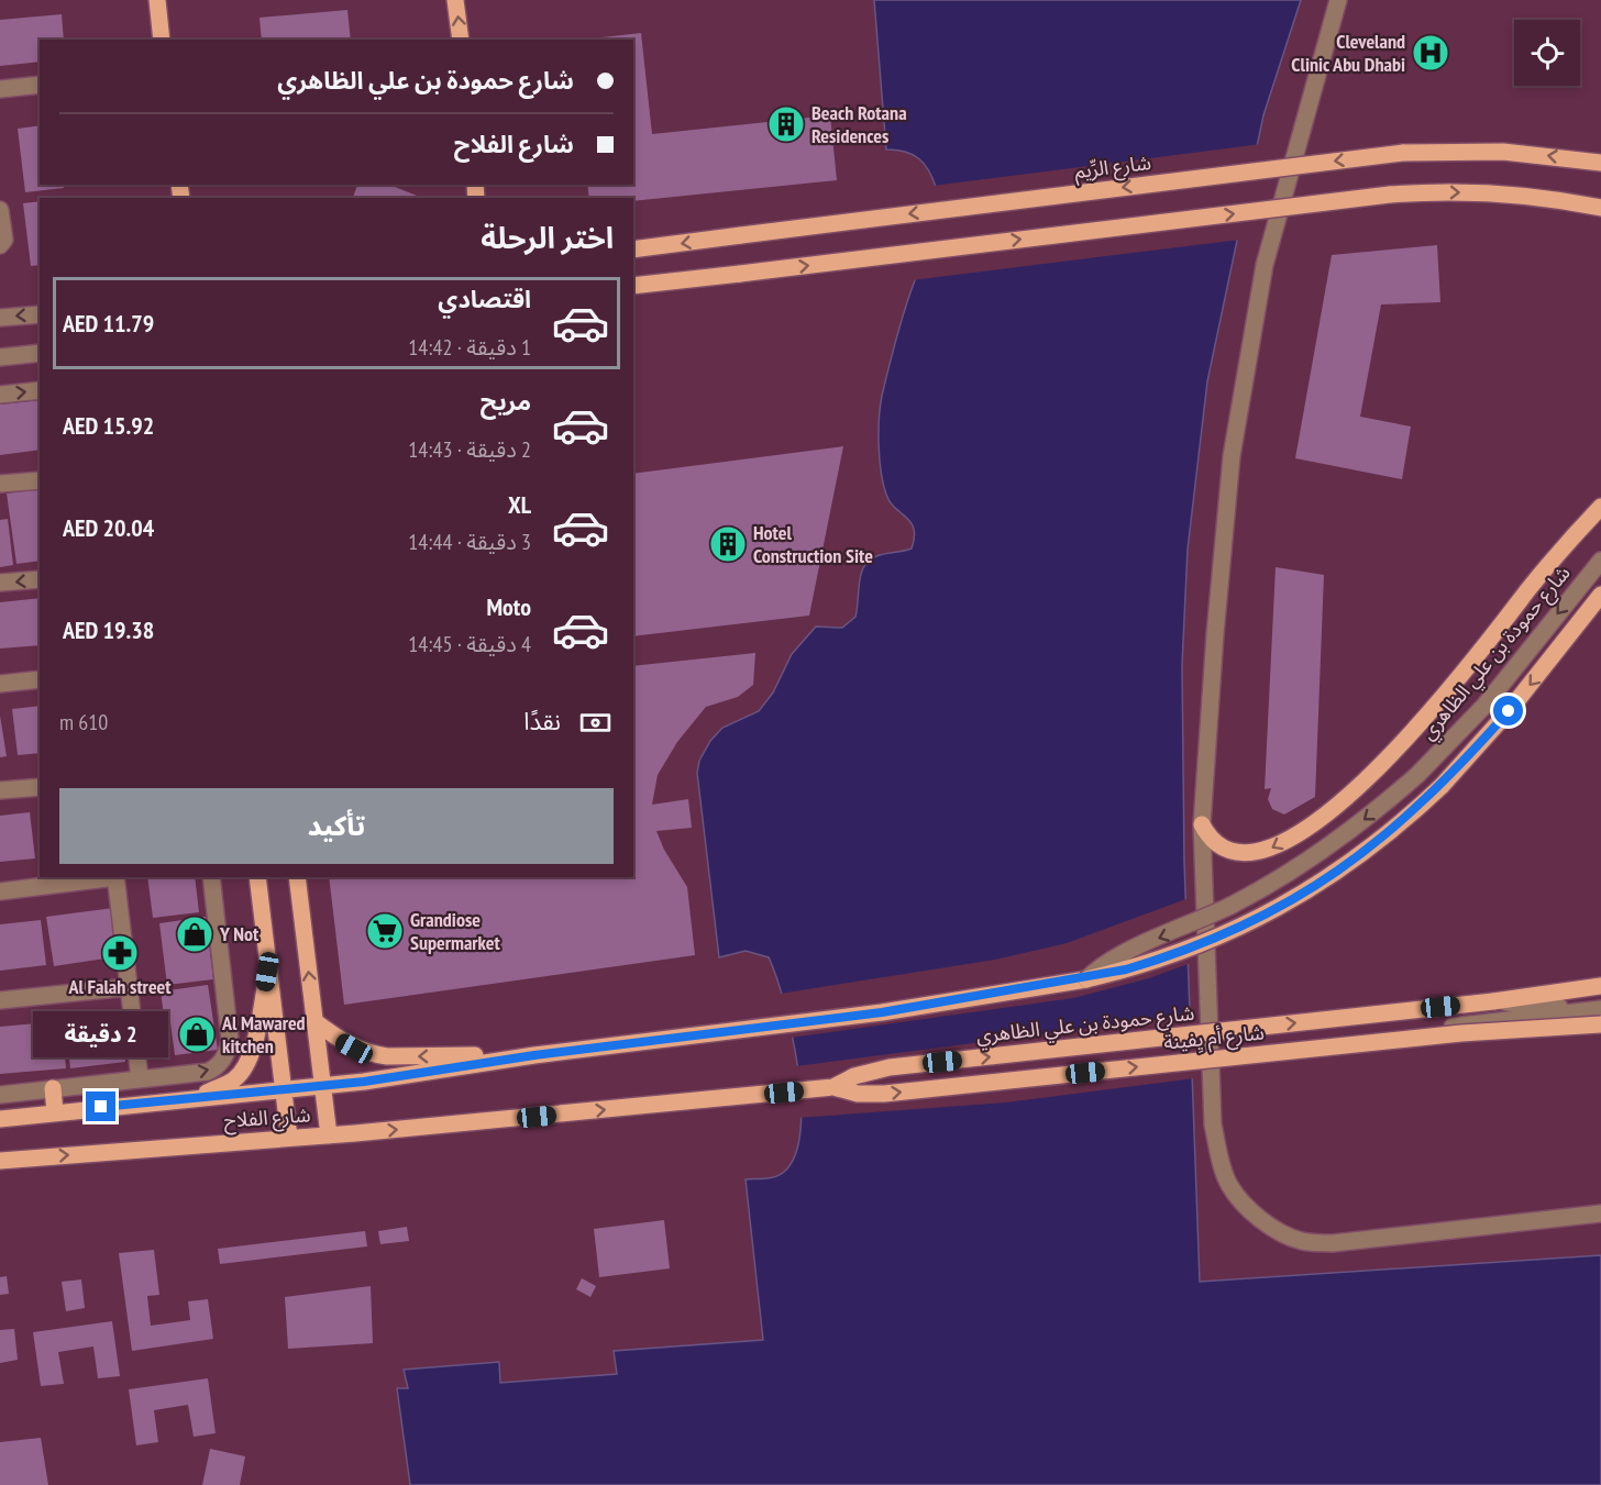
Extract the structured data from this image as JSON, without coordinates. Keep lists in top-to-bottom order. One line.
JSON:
{"streets":{"main road":["شارع الرِّيم","شارع حمودة بن علي الظاهري","شارع أم يِفينة","شارع الفلاح"]},"crossings":[["شارع حمودة بن علي الظاهري","شارع أم يِفينة"],["شارع حمودة بن علي الظاهري","شارع الفلاح"]],"one_way":["شارع أم يِفينة"],"places":{"hospital":["Cleveland Clinic Abu Dhabi"],"building":["Beach Rotana Residences","Hotel Construction Site"],"supermarket":["Grandiose Supermarket"],"shop":["Y Not","Al Mawared kitchen"],"pharmacy":["Al Falah street"]},"page":{"banner":["شارع حمودة بن علي الظاهري","شارع الفلاح"],"heading":"اختر الرحلة","list":[{"name":"اقتصادي","note":"1 دقيقة · 14:42","value":"AED 11.79"},{"name":"مريح","note":"2 دقيقة · 14:43","value":"AED 15.92"},{"name":"XL","note":"3 دقيقة · 14:44","value":"AED 20.04"},{"name":"Moto","note":"4 دقيقة · 14:45","value":"AED 19.38"}],"pay":["نقدًا","610 m"],"buttons":"تأكيد","bubble":"2 دقيقة"}}
